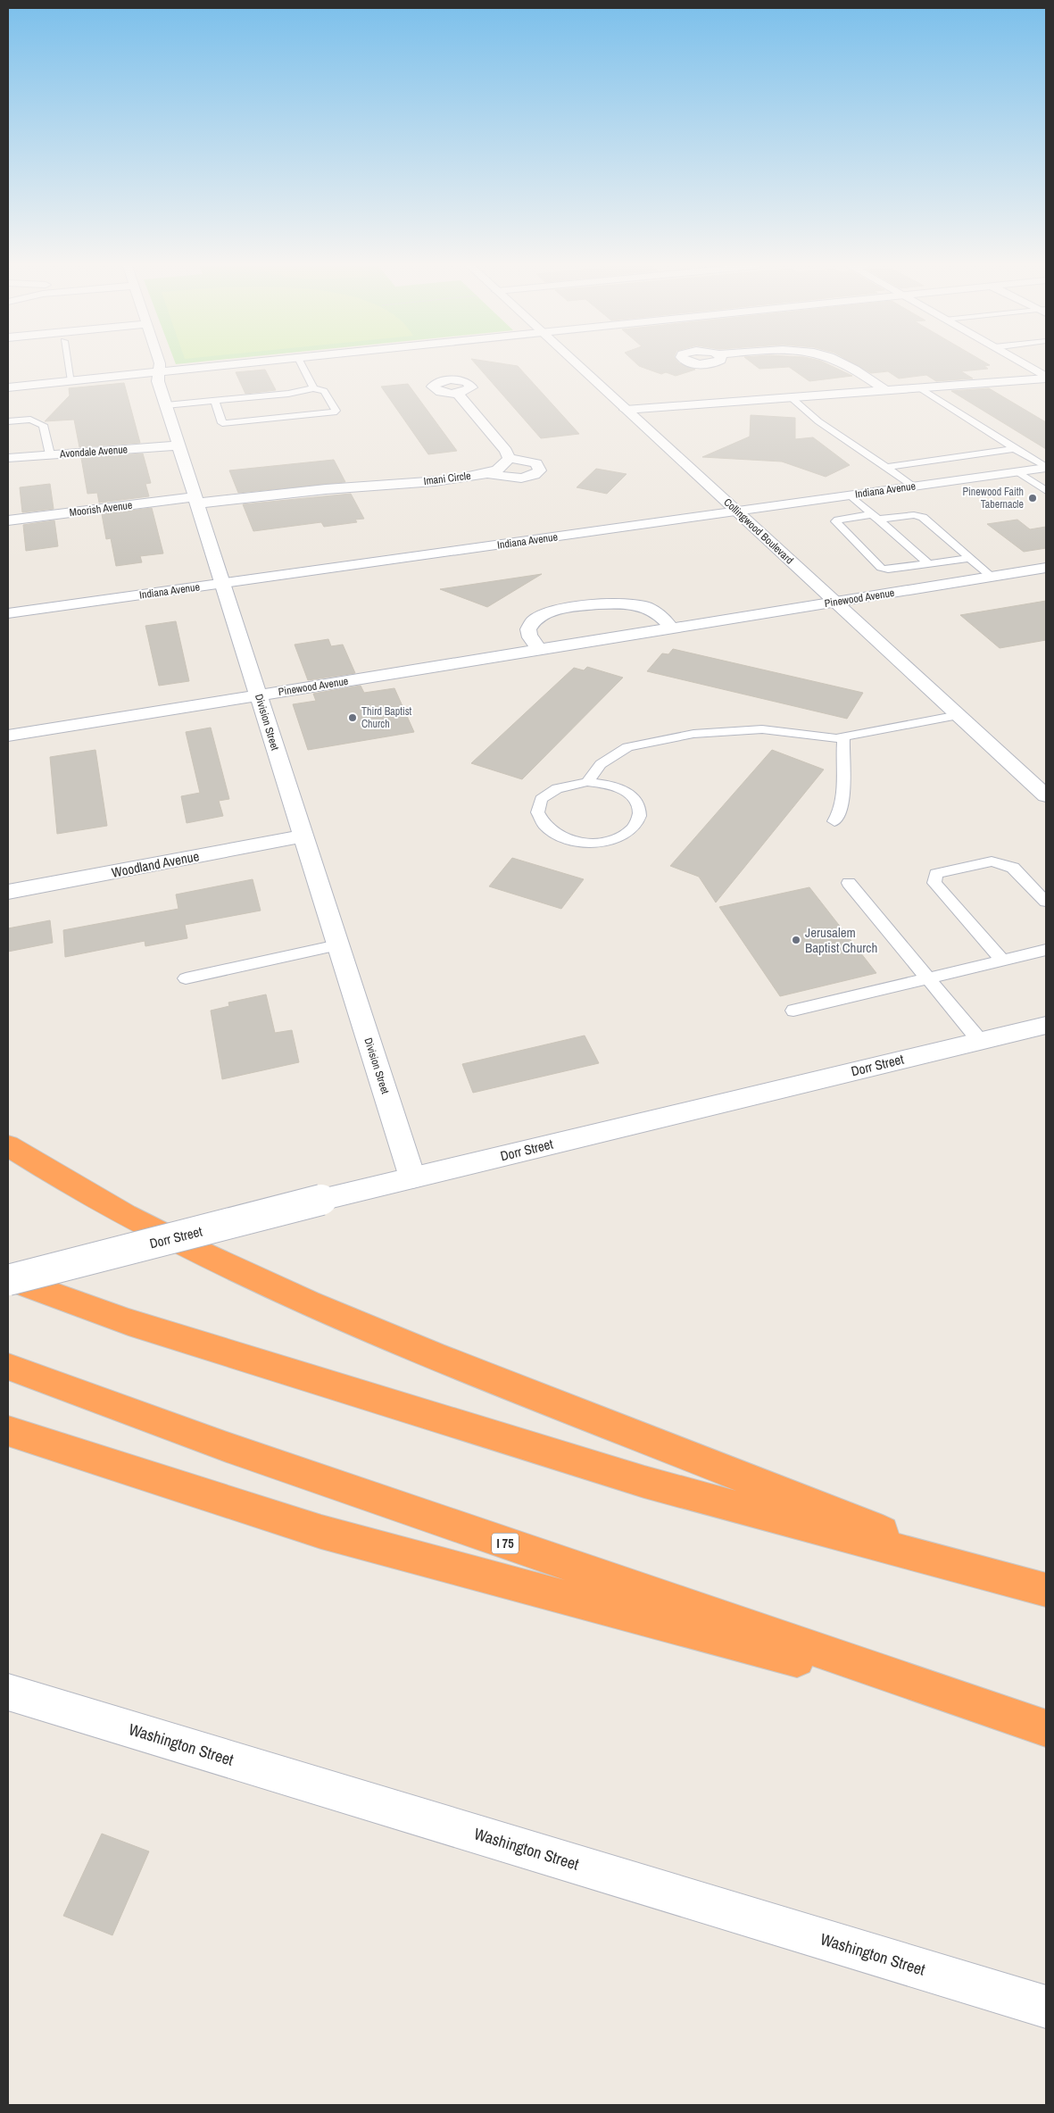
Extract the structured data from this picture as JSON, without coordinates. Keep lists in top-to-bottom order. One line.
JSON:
{"streets":{"highway":["I 75"],"street":["Avondale Avenue","Imani Circle","Indiana Avenue","Moorish Avenue","Collingwood Boulevard","Pinewood Avenue","Division Street","Woodland Avenue","Dorr Street","Washington Street"]},"crossings":[["Avondale Avenue","Division Street"],["Imani Circle","Moorish Avenue"],["Imani Circle","Division Street"],["Indiana Avenue","Collingwood Boulevard"],["Indiana Avenue","Division Street"],["Moorish Avenue","Division Street"],["Collingwood Boulevard","Pinewood Avenue"],["Pinewood Avenue","Division Street"],["Division Street","Woodland Avenue"],["Division Street","Dorr Street"]],"places":["Pinewood Faith Tabernacle","Third Baptist Church","Jerusalem Baptist Church"]}
